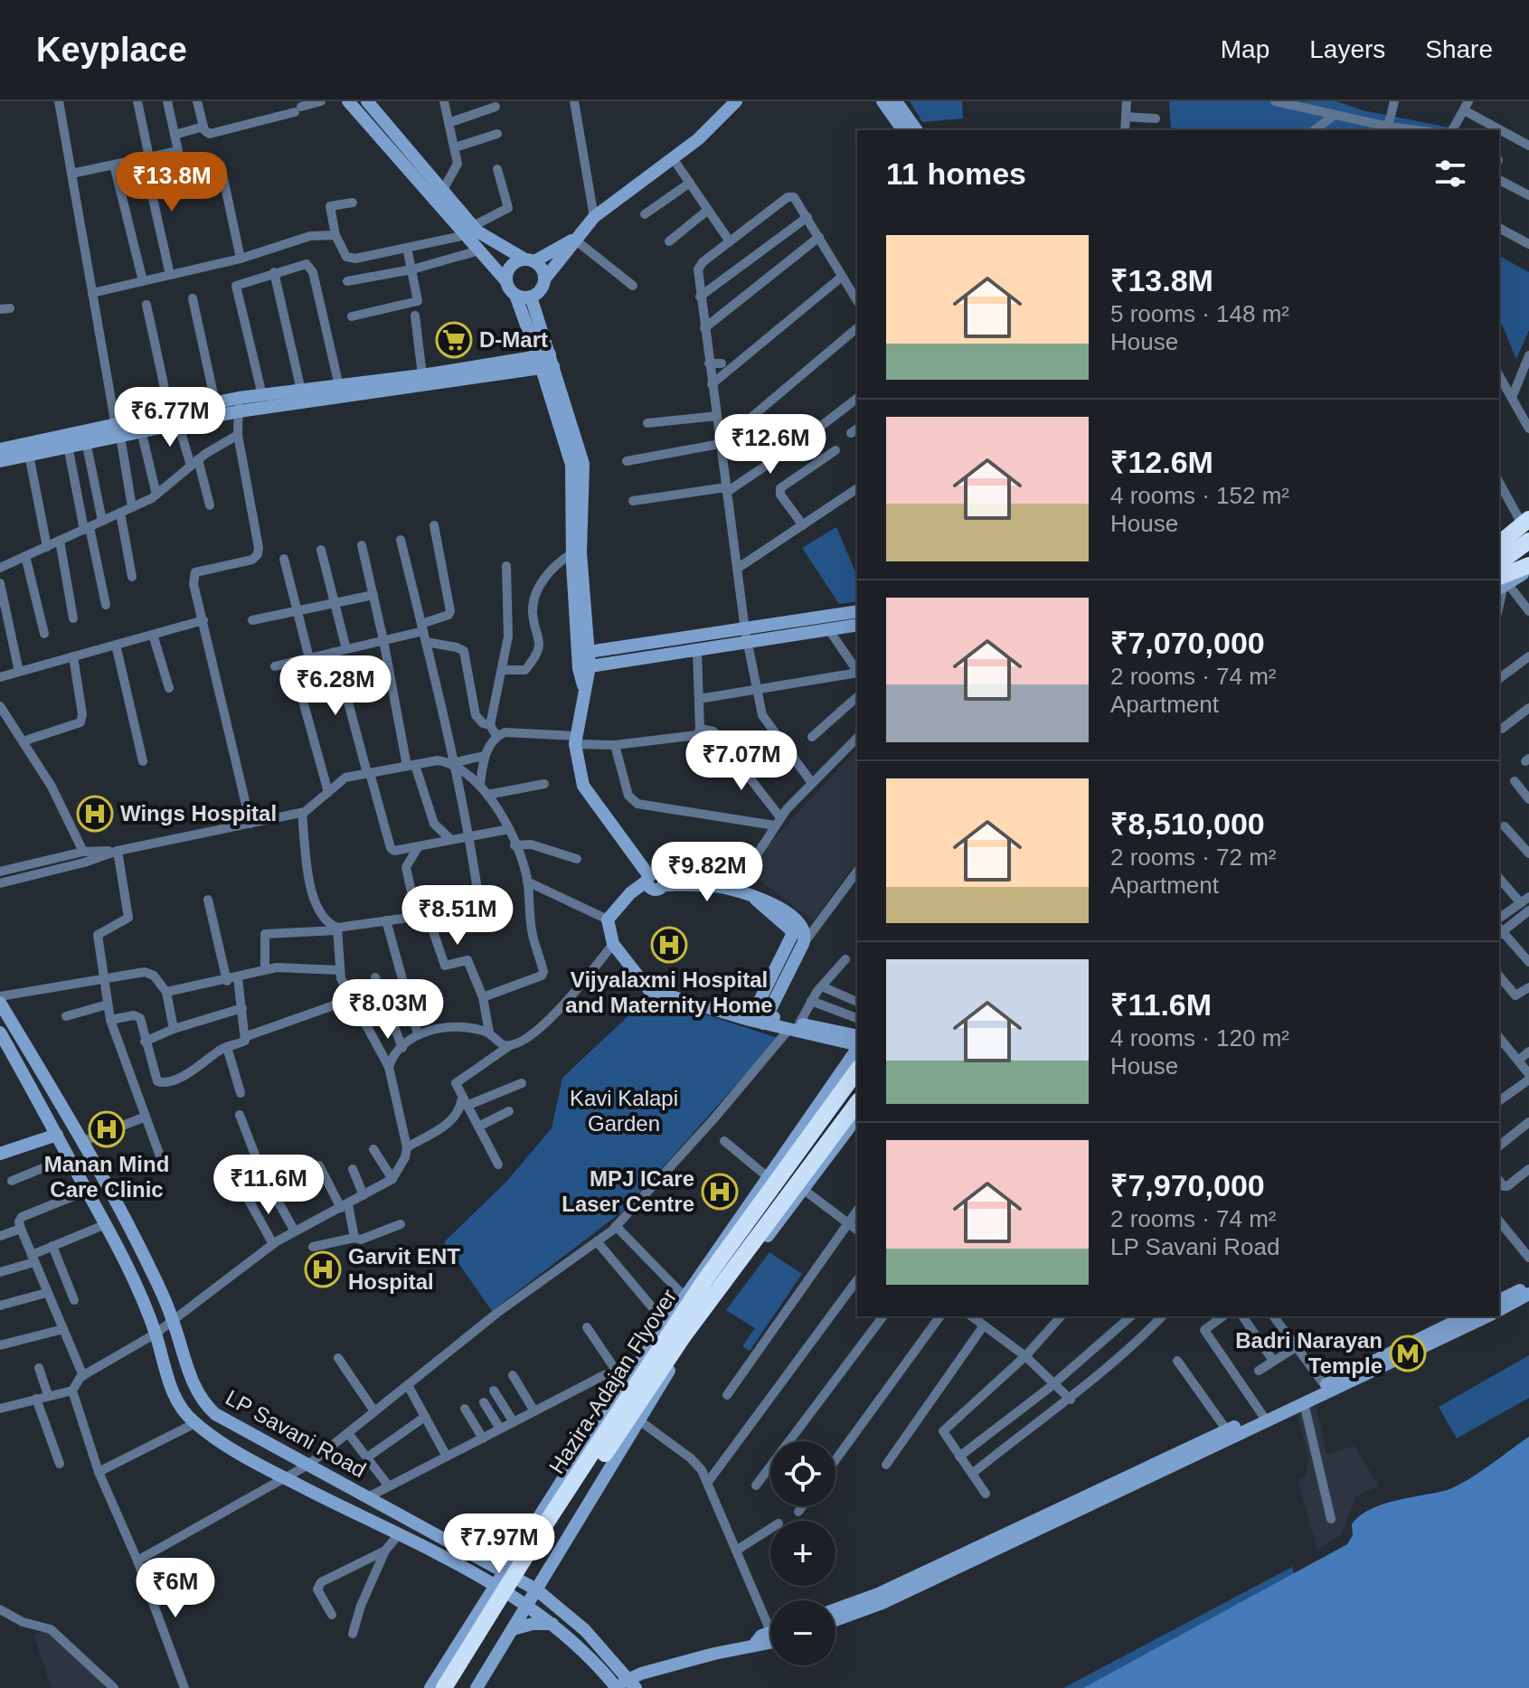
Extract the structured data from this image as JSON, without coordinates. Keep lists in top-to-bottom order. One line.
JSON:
{"streets":{"highway":["Hazira-Adajan Flyover"],"street":["LP Savani Road"]},"parks":["Kavi Kalapi Garden"],"places":{"supermarket":["D-Mart"],"hospital":["Wings Hospital","Vijyalaxmi Hospital and Maternity Home","Manan Mind Care Clinic","MPJ ICare Laser Centre","Garvit ENT Hospital"],"metro station":["Badri Narayan Temple"]},"page":{"header":"Keyplace","nav":["Map","Layers","Share"],"heading":"11 homes","price":["₹13.8M","₹6.77M","₹12.6M","₹6.28M","₹7.07M","₹9.82M","₹8.51M","₹8.03M","₹11.6M","₹7.97M","₹6M"],"list":[{"name":"₹13.8M","note":"5 rooms · 148 m² · House"},{"name":"₹12.6M","note":"4 rooms · 152 m² · House"},{"name":"₹7,070,000","note":"2 rooms · 74 m² · Apartment"},{"name":"₹8,510,000","note":"2 rooms · 72 m² · Apartment"},{"name":"₹11.6M","note":"4 rooms · 120 m² · House"},{"name":"₹7,970,000","note":"2 rooms · 74 m² · LP Savani Road"}],"map_buttons":["+","−"]}}
